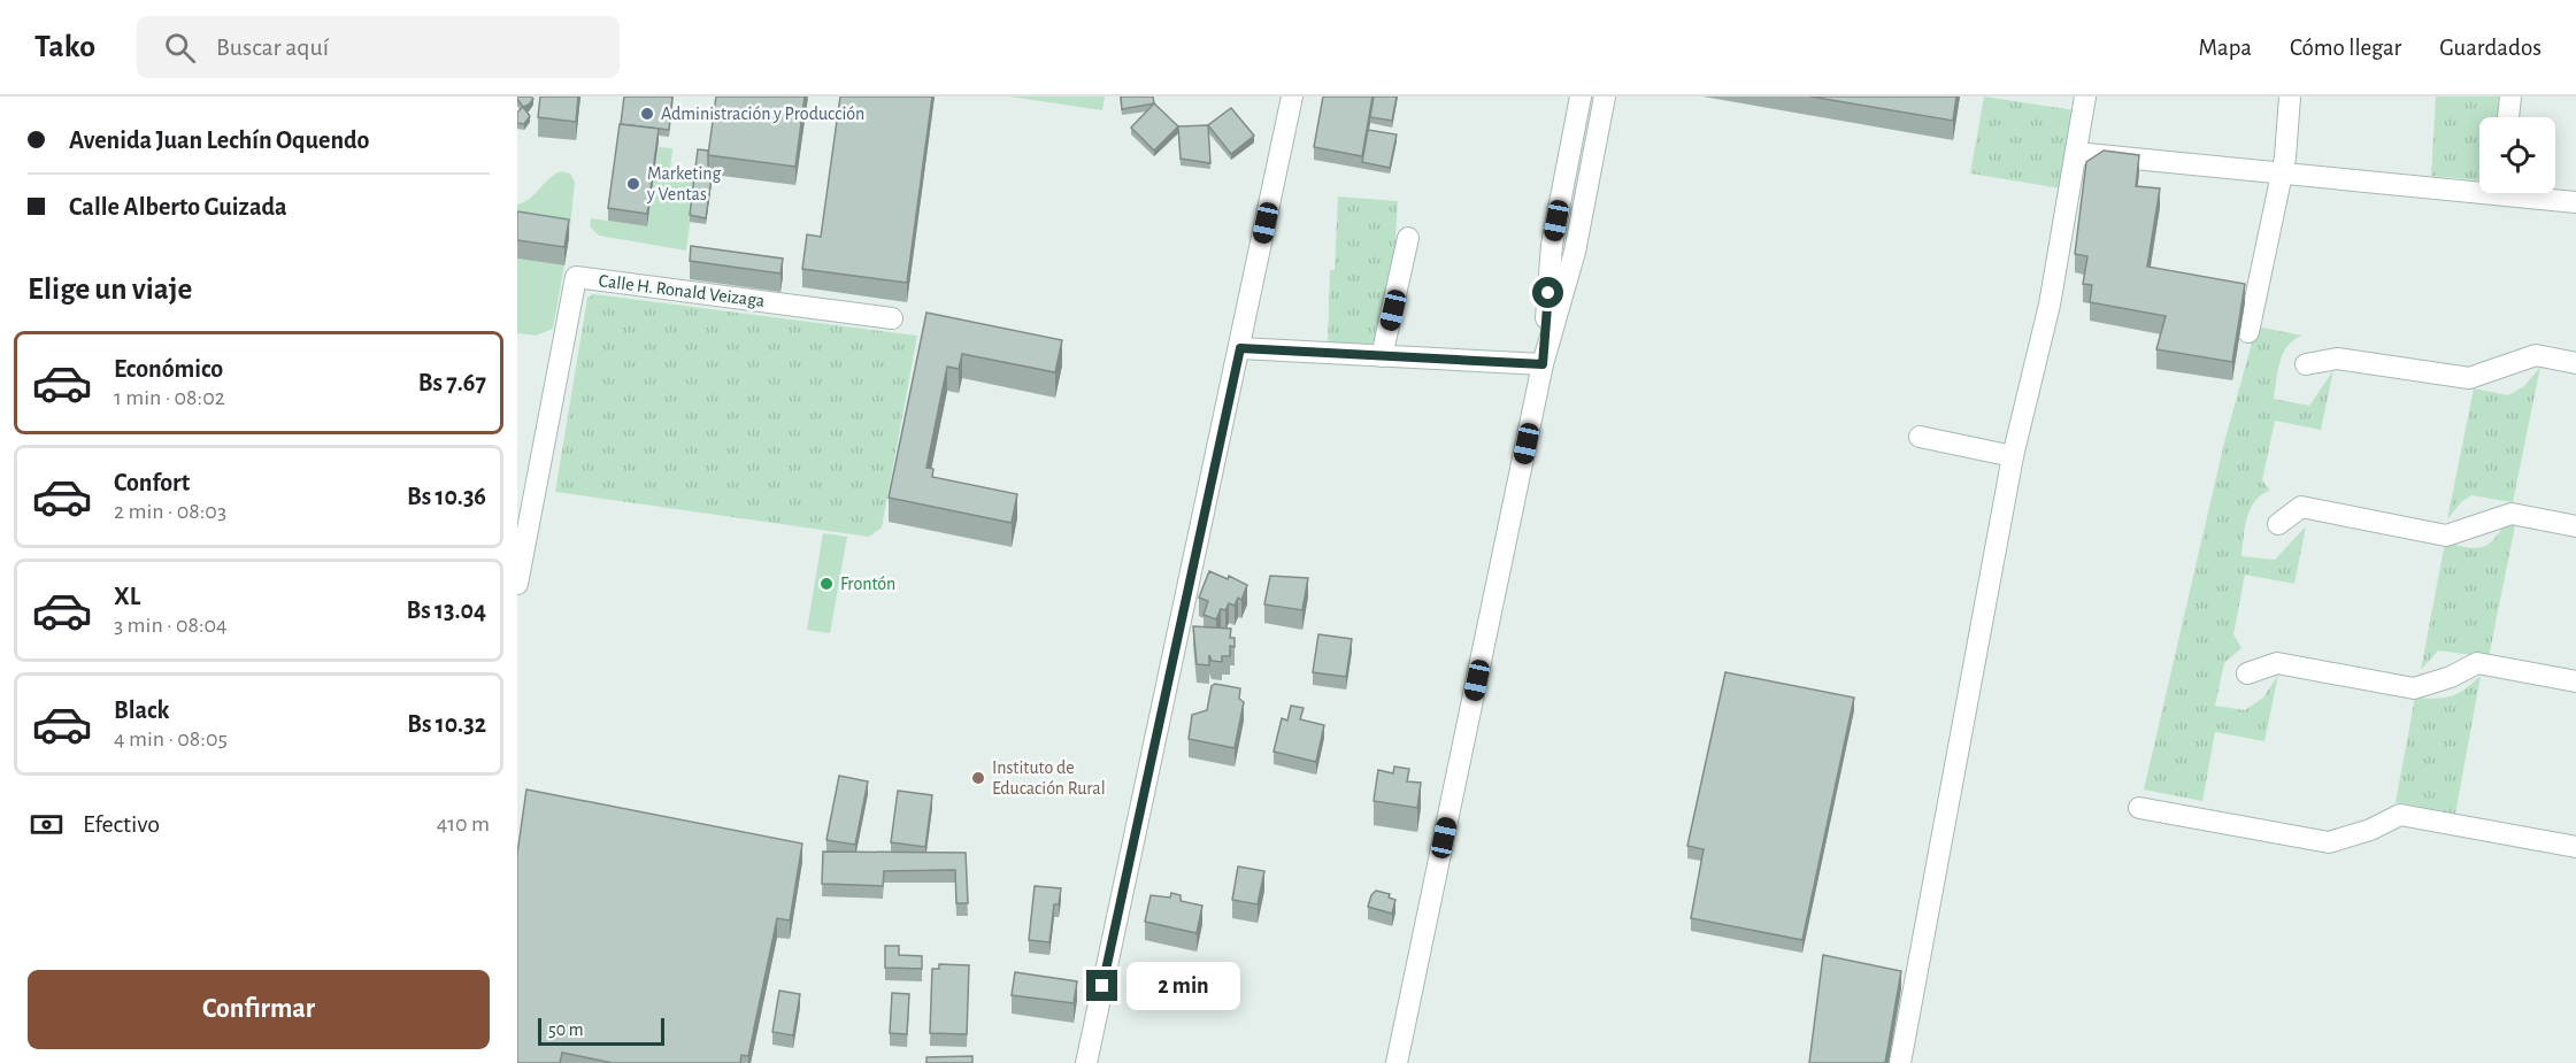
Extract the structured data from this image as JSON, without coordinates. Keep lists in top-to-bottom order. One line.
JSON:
{"streets":{"street":["Calle H. Ronald Veizaga"]},"places":["Administración y Producción","Marketing y Ventas","Frontón","Instituto de Educación Rural"],"scale_bar":"50 m","page":{"header":"Tako","search":"Buscar aquí","nav":["Mapa","Cómo llegar","Guardados"],"banner":["Avenida Juan Lechín Oquendo","Calle Alberto Guizada"],"heading":"Elige un viaje","list":[{"name":"Económico","note":"1 min · 08:02","value":"Bs 7.67"},{"name":"Confort","note":"2 min · 08:03","value":"Bs 10.36"},{"name":"XL","note":"3 min · 08:04","value":"Bs 13.04"},{"name":"Black","note":"4 min · 08:05","value":"Bs 10.32"}],"pay":["Efectivo","410 m"],"buttons":"Confirmar","bubble":"2 min","scale":"50 m"}}
